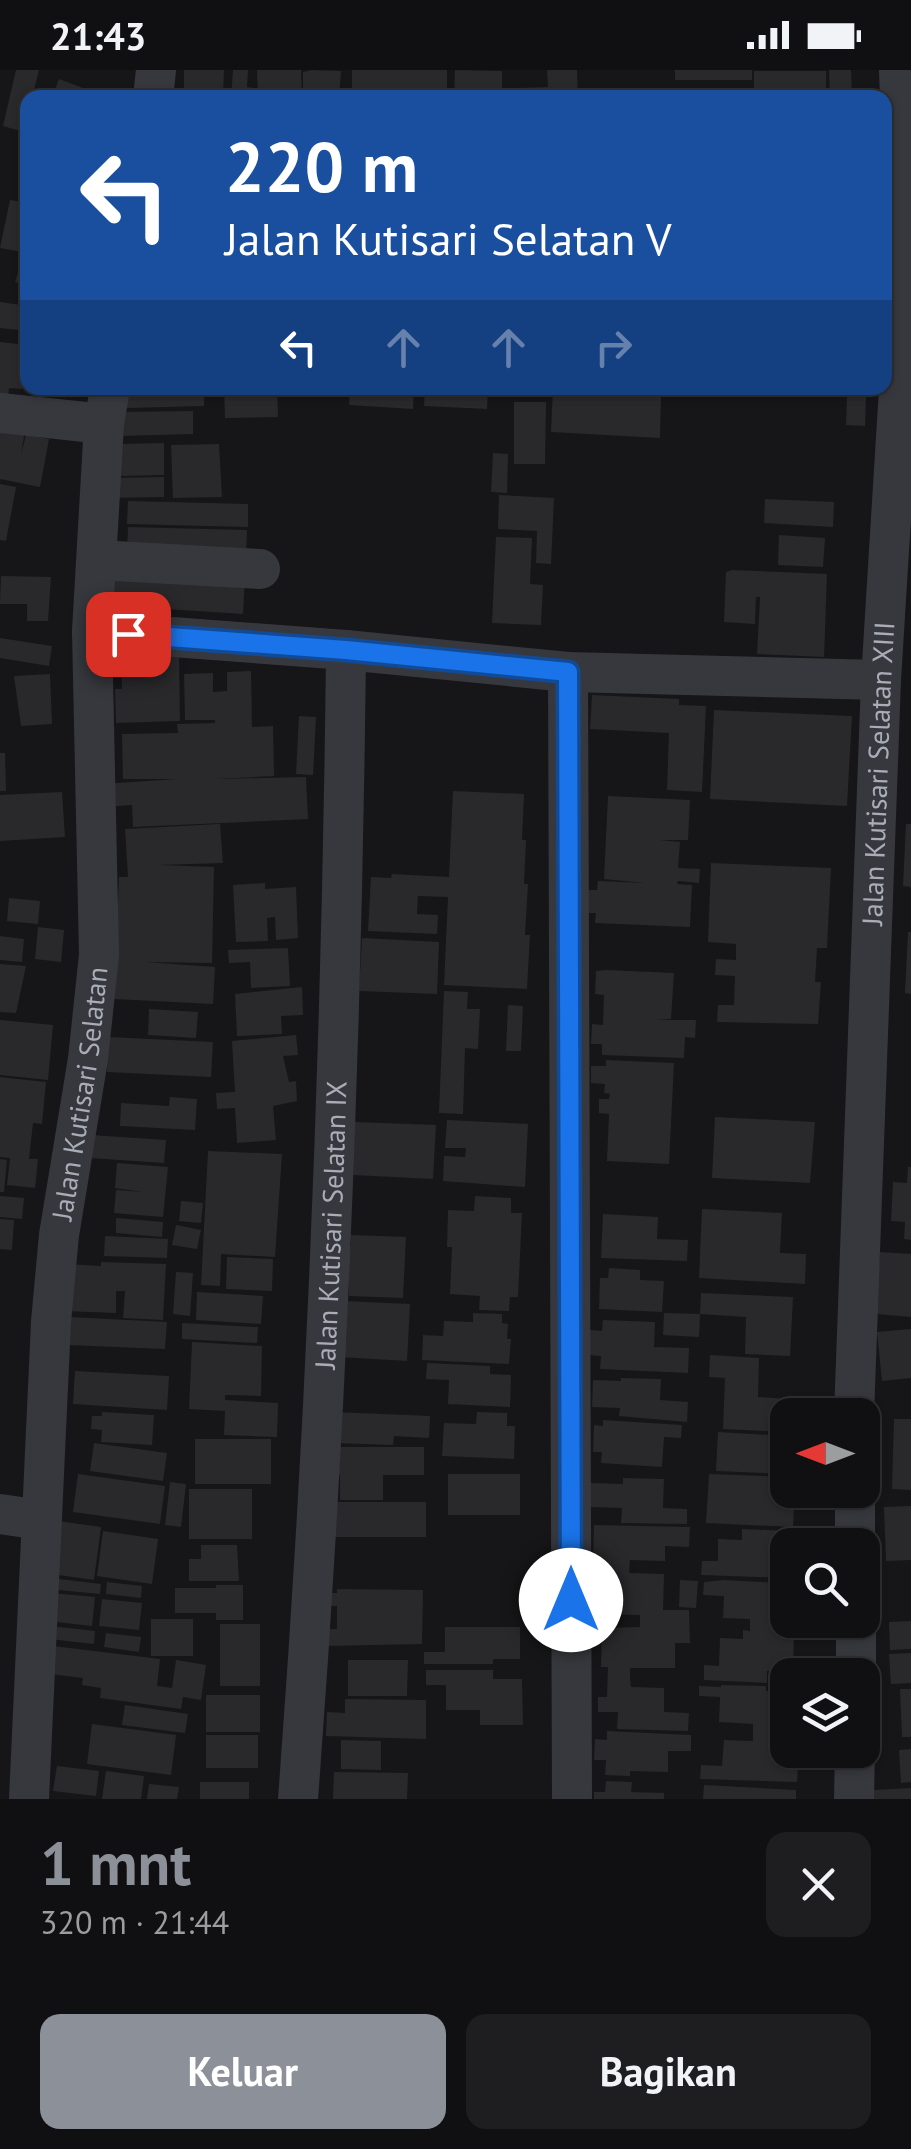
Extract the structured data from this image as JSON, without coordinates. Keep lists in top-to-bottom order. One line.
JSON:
{"streets":{"street":["Jalan Kutisari Selatan XIII","Jalan Kutisari Selatan","Jalan Kutisari Selatan IX"]},"north":"left","page":{"status":"21:43","turn":["220 m","Jalan Kutisari Selatan V"],"heading":["1 mnt","320 m · 21:44"],"buttons":["Keluar","Bagikan"]}}
